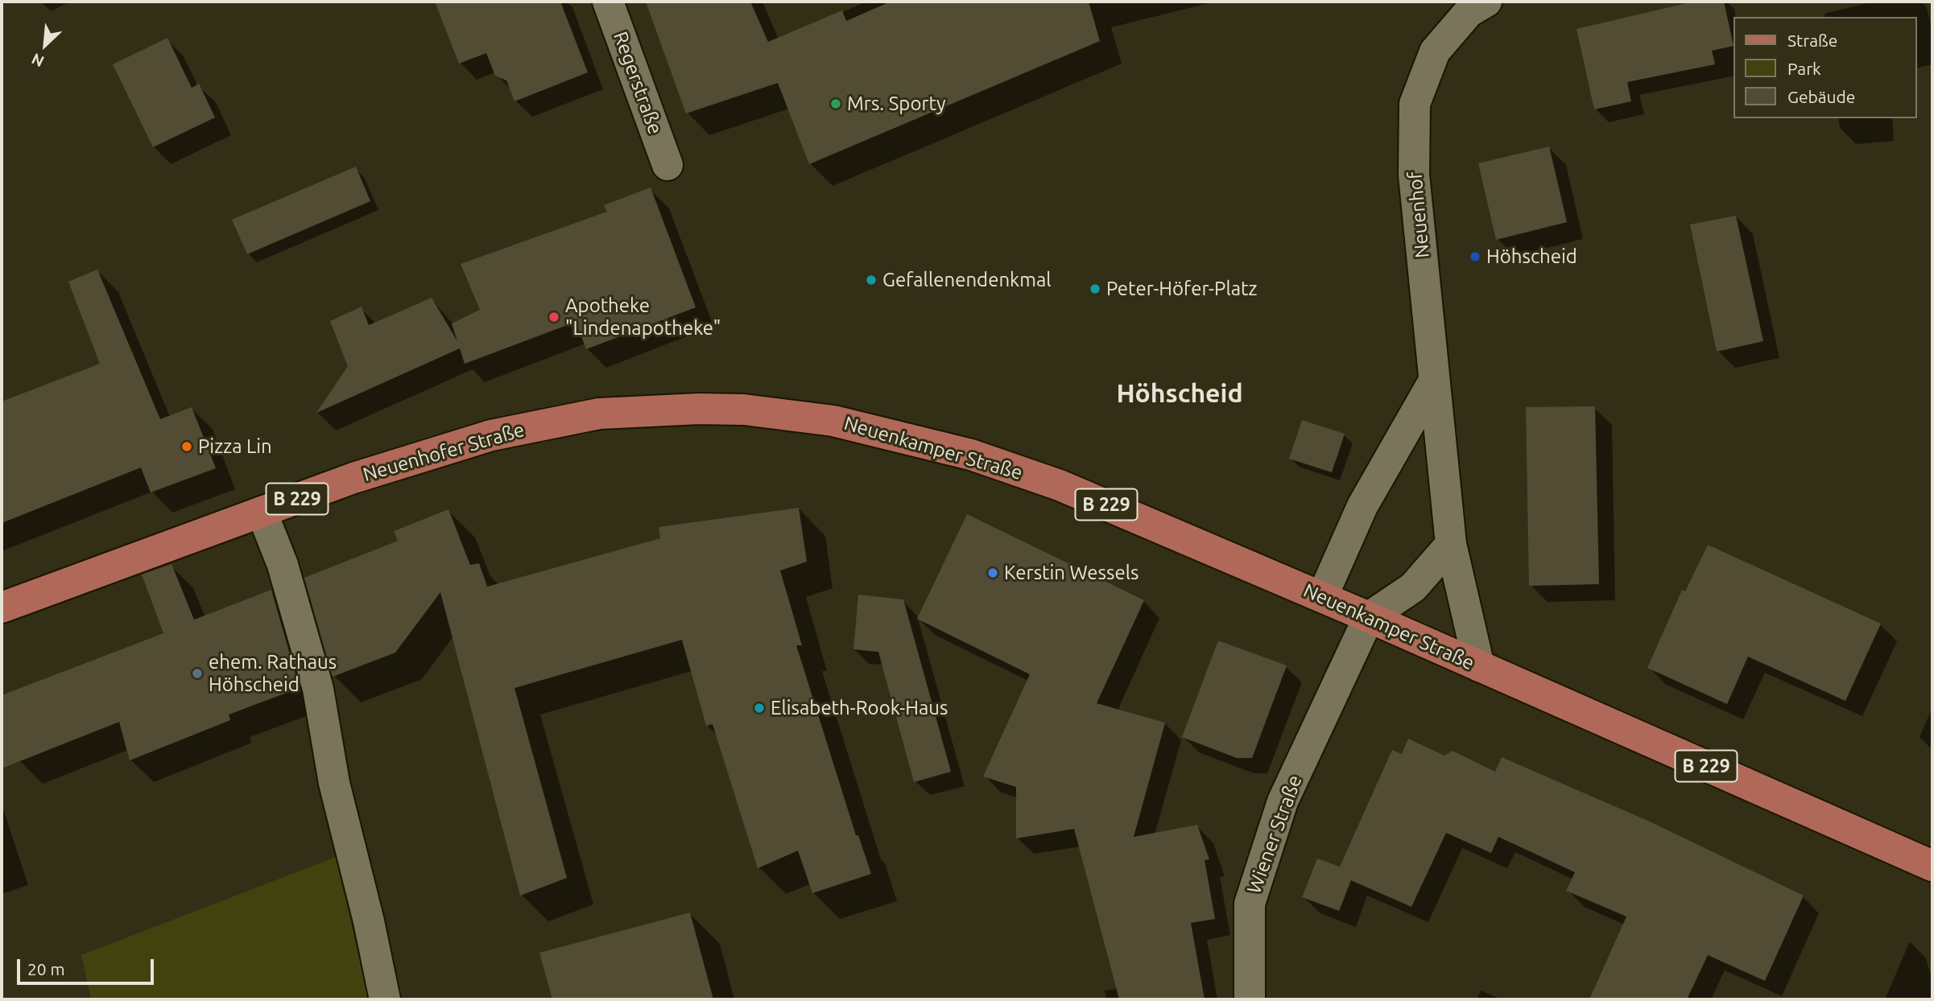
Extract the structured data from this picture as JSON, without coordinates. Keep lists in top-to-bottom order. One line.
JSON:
{"streets":{"main road":["Neuenkamper Straße","Neuenhofer Straße","B 229"],"street":["Regerstraße","Neuenhof","Wiener Straße"]},"crossings":[["Neuenhof","Neuenkamper Straße"],["Neuenkamper Straße","Neuenhofer Straße"],["Neuenkamper Straße","Wiener Straße"]],"districts":["Höhscheid"],"places":["Mrs. Sporty","Höhscheid","Gefallenendenkmal","Peter-Höfer-Platz","Apotheke \"Lindenapotheke\"","Pizza Lin","Kerstin Wessels","ehem. Rathaus Höhscheid","Elisabeth-Rook-Haus"],"legend":["Straße","Park","Gebäude"],"scale_bar":"20 m","north":"bottom left"}
